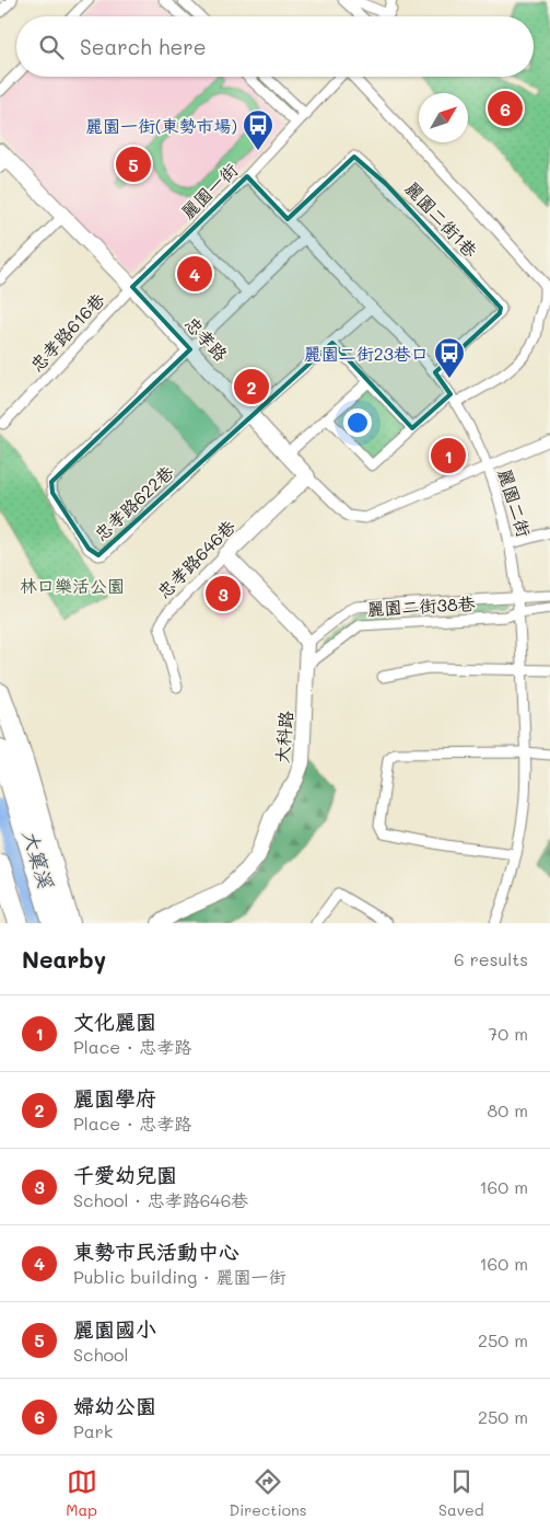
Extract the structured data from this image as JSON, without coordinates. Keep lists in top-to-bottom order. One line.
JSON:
{"streets":{"street":["麗園一街","麗園二街1巷","忠孝路616巷","忠孝路","忠孝路622巷","麗園二街","忠孝路646巷","麗園二街38巷","大科路"]},"crossings":[["麗園一街","忠孝路616巷"],["麗園一街","忠孝路"],["麗園一街","麗園二街"],["麗園二街1巷","麗園二街"],["忠孝路616巷","忠孝路"],["忠孝路","忠孝路622巷"],["忠孝路","麗園二街"],["忠孝路","忠孝路646巷"],["麗園二街","麗園二街38巷"],["麗園二街38巷","大科路"]],"water":["大窠溪"],"parks":["林口樂活公園"],"places":{"bus stop":["麗園一街(東勢市場)","麗園二街23巷口"]},"north":"top right","page":{"search":"Search here","pins":["6","5","4","2","1","3"],"heading":["Nearby","6 results"],"list":[{"mark":"1","name":"文化麗園","note":"Place · 忠孝路","value":"70 m"},{"mark":"2","name":"麗園學府","note":"Place · 忠孝路","value":"80 m"},{"mark":"3","name":"千愛幼兒園","note":"School · 忠孝路646巷","value":"160 m"},{"mark":"4","name":"東勢市民活動中心","note":"Public building · 麗園一街","value":"160 m"},{"mark":"5","name":"麗園國小","note":"School","value":"250 m"},{"mark":"6","name":"婦幼公園","note":"Park","value":"250 m"}],"nav":["Map","Directions","Saved"]}}
